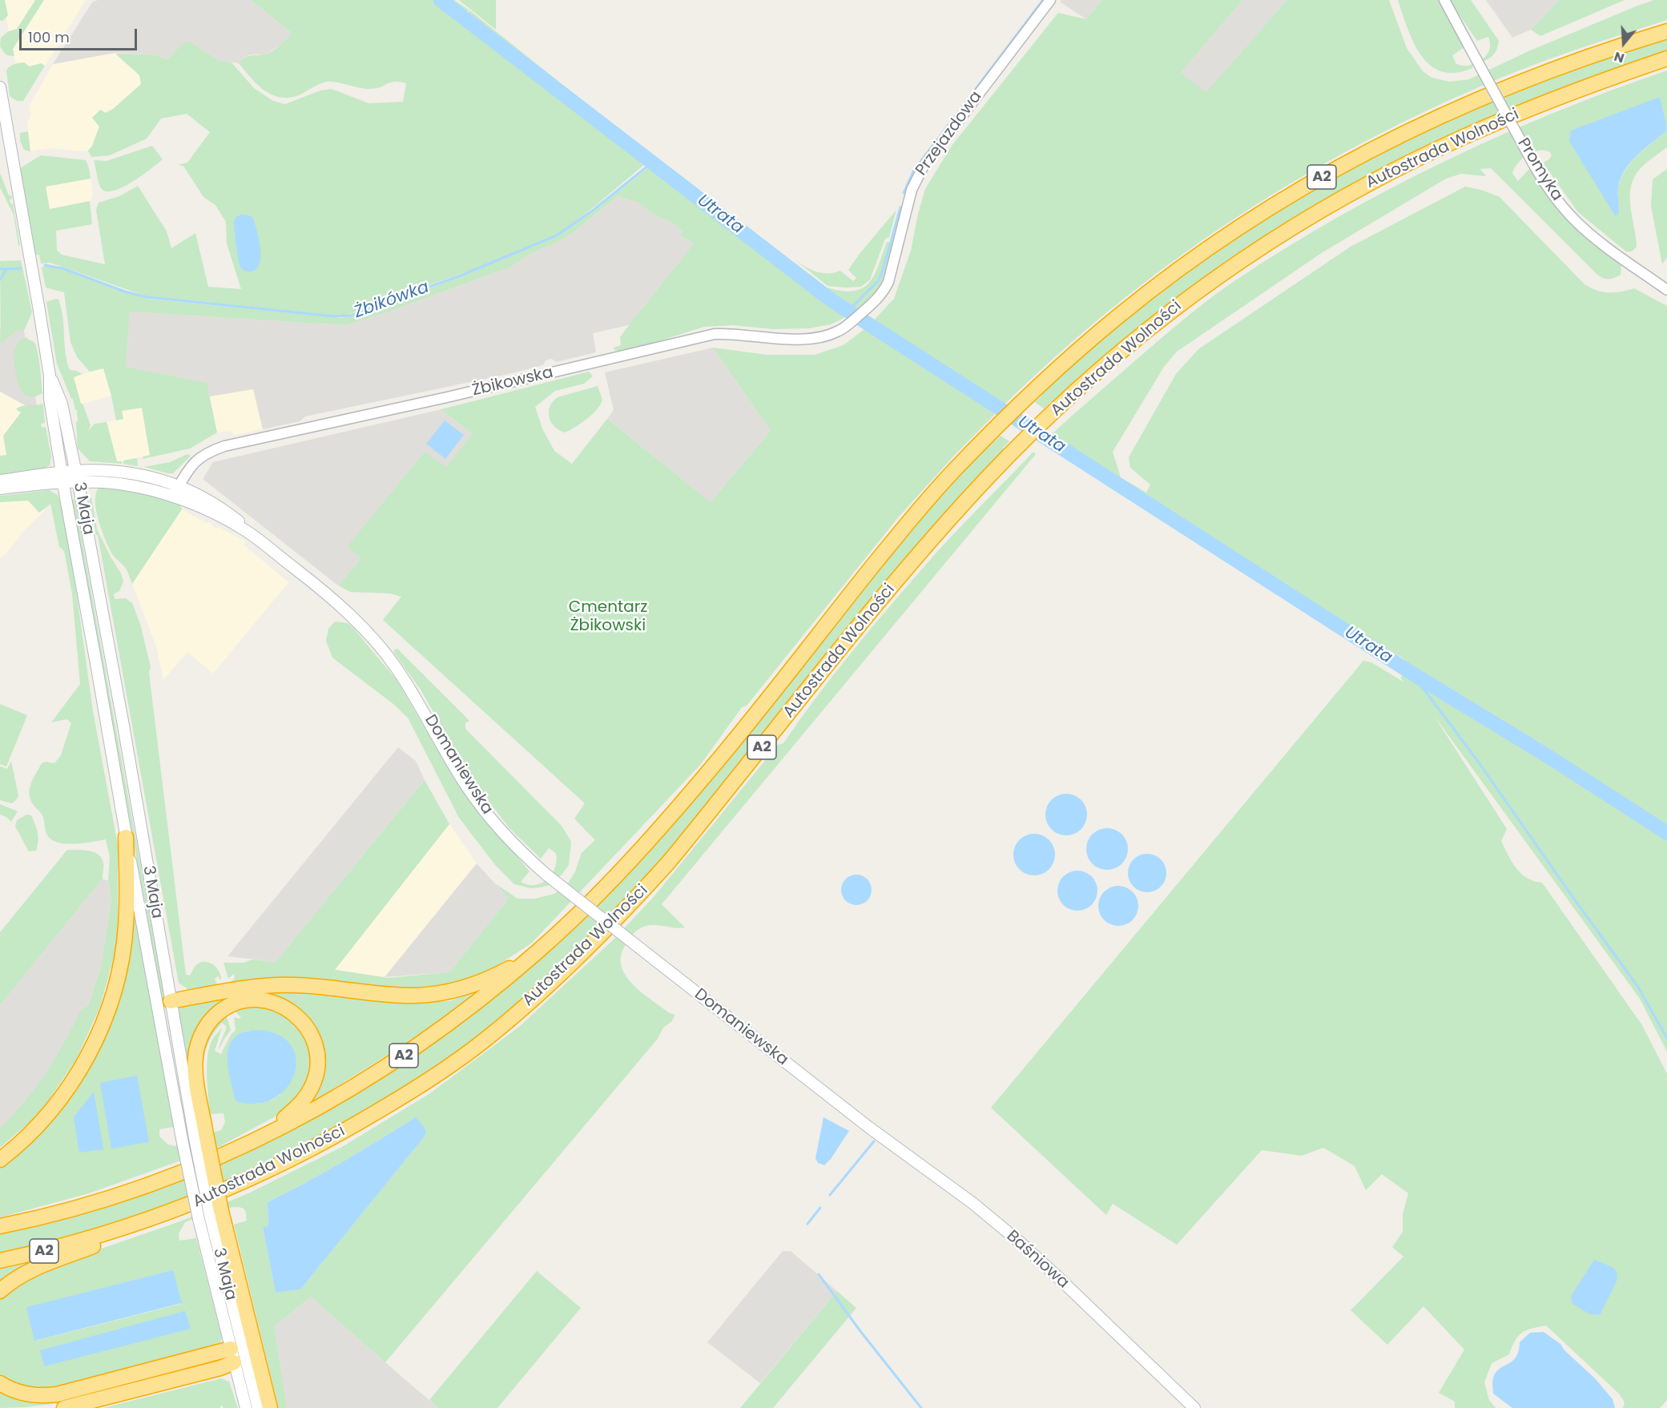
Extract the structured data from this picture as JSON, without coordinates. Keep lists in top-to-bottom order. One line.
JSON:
{"streets":{"highway":["Autostrada Wolności","A2"],"main road":["3 Maja","Domaniewska","Baśniowa"],"street":["Przejazdowa","Promyka","Żbikowska"]},"crossings":[["Przejazdowa","Żbikowska"],["Żbikowska","Domaniewska"],["3 Maja","Domaniewska"],["Domaniewska","Baśniowa"]],"water":["Utrata","Żbikówka"],"parks":["Cmentarz Żbikowski"],"scale_bar":"100 m","north":"bottom"}
